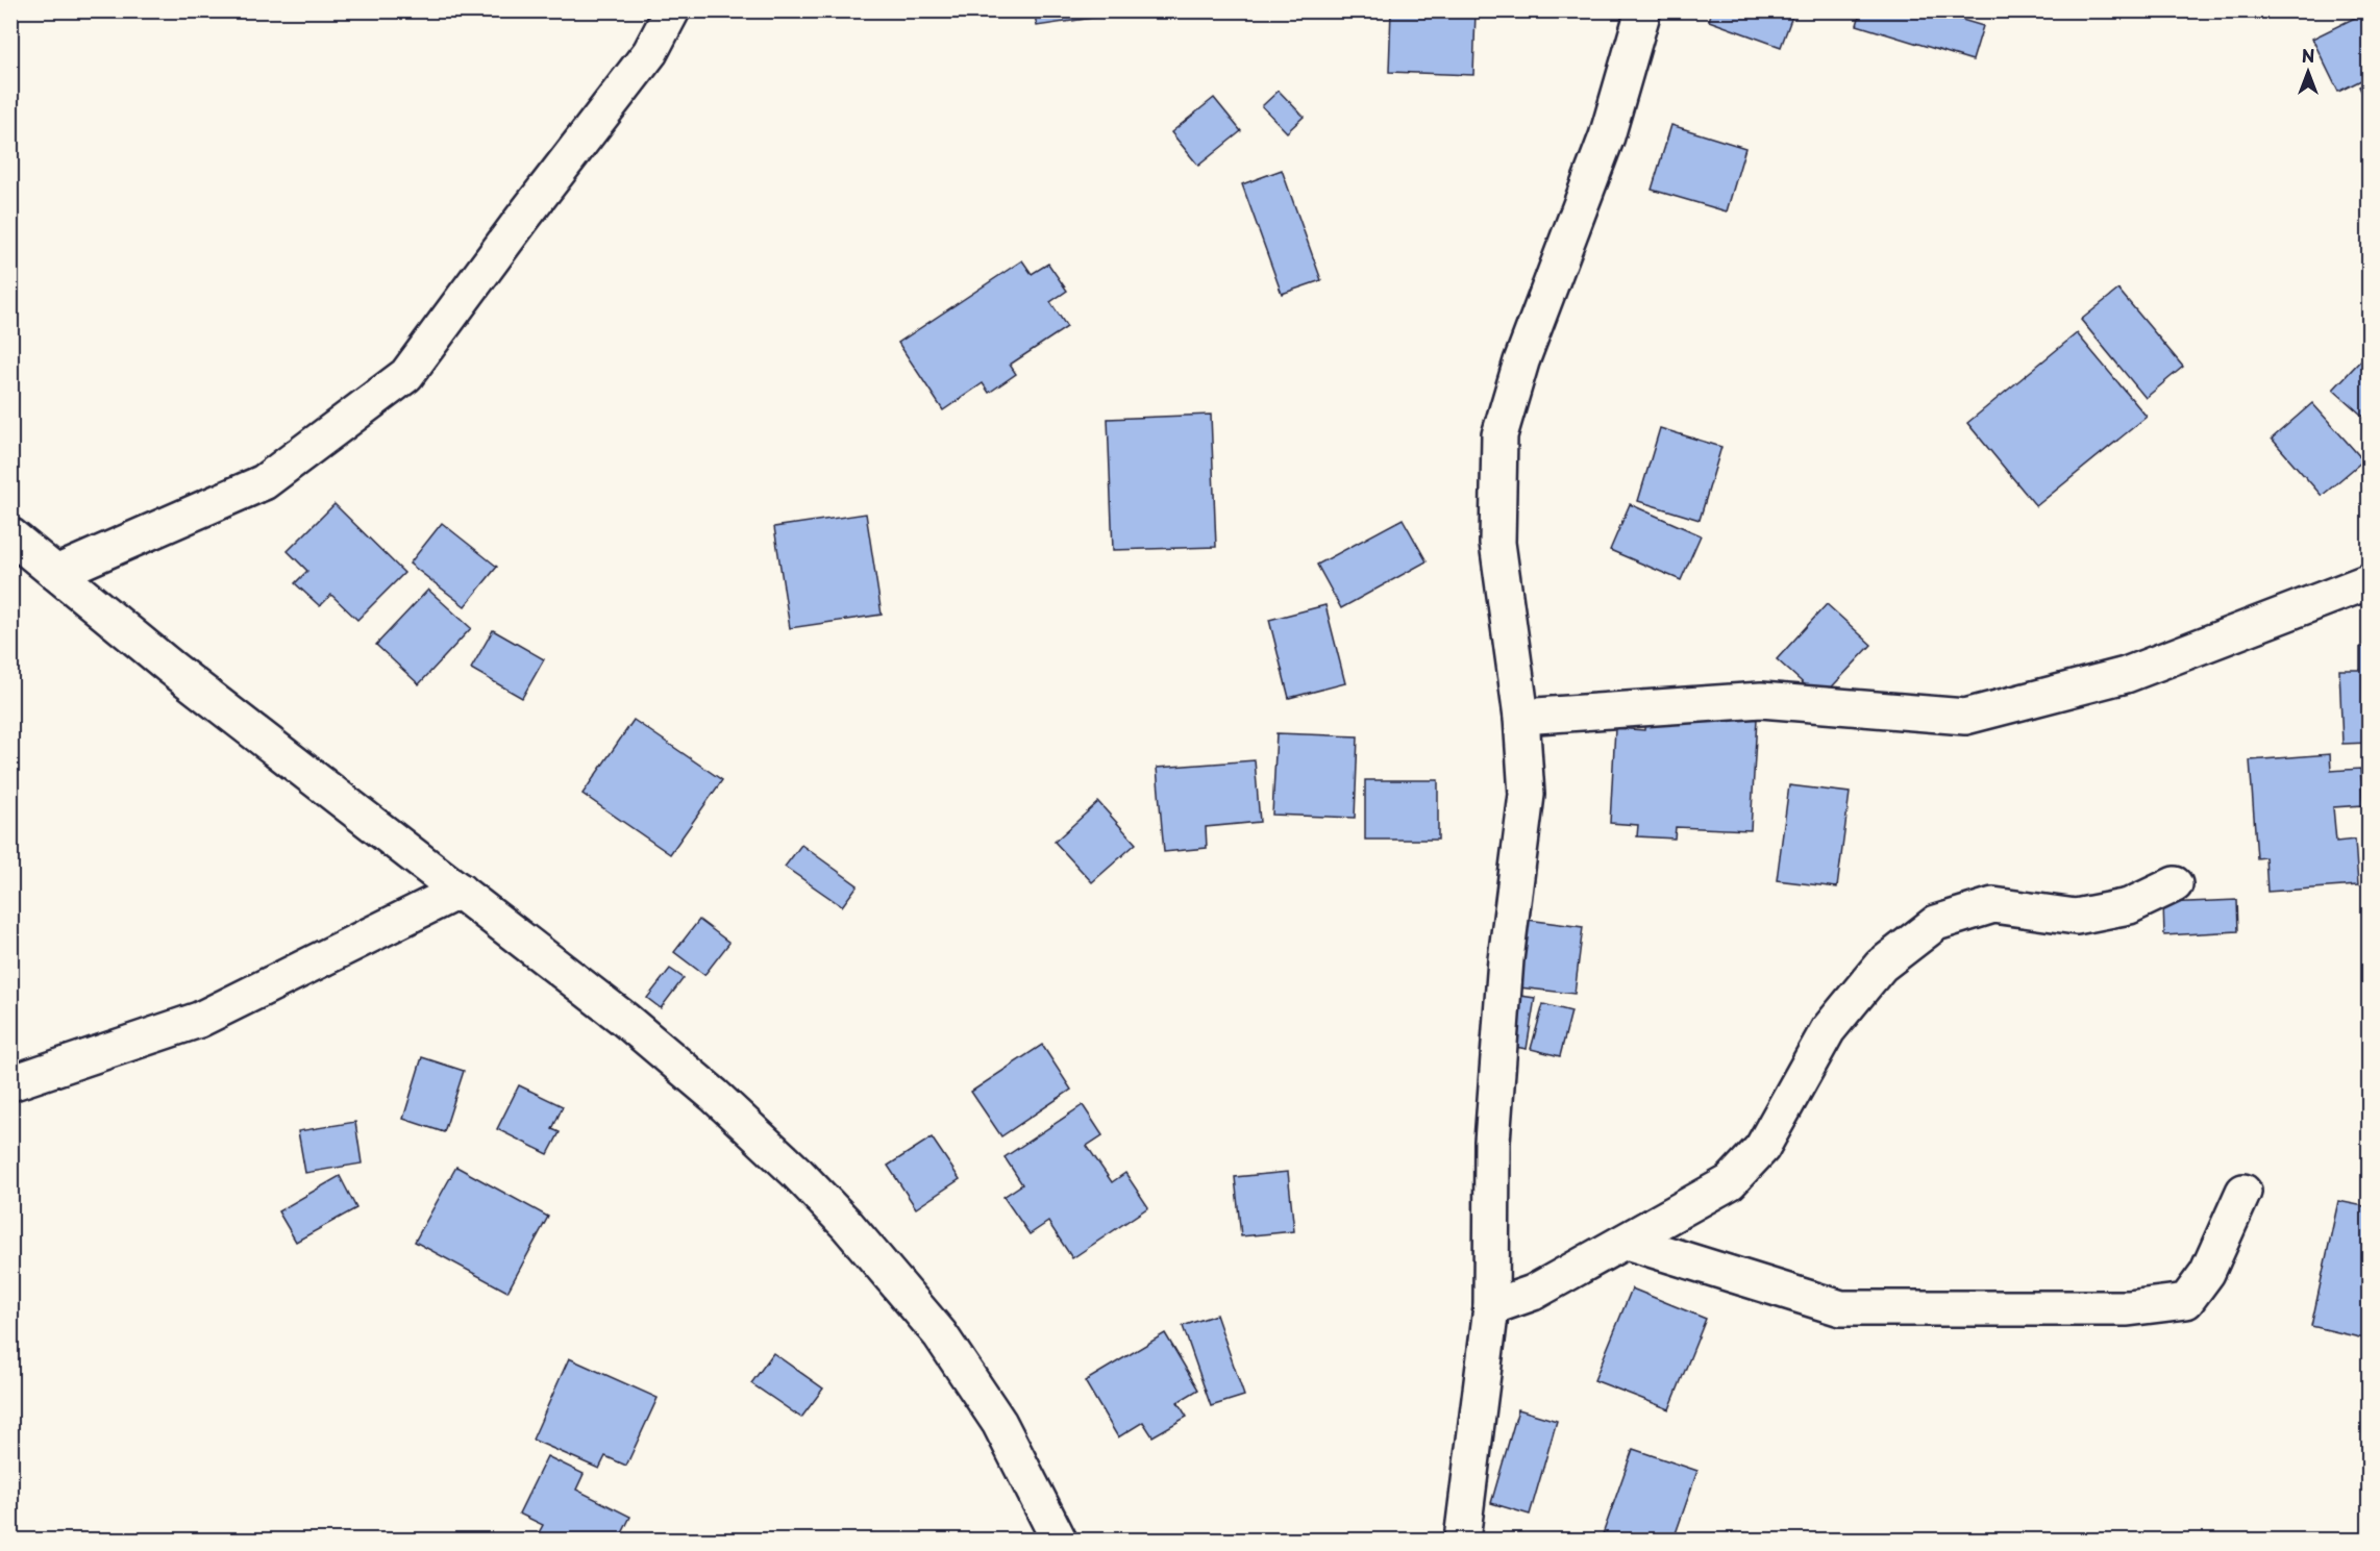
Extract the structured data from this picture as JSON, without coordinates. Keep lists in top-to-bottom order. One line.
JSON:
{"north":"top"}
